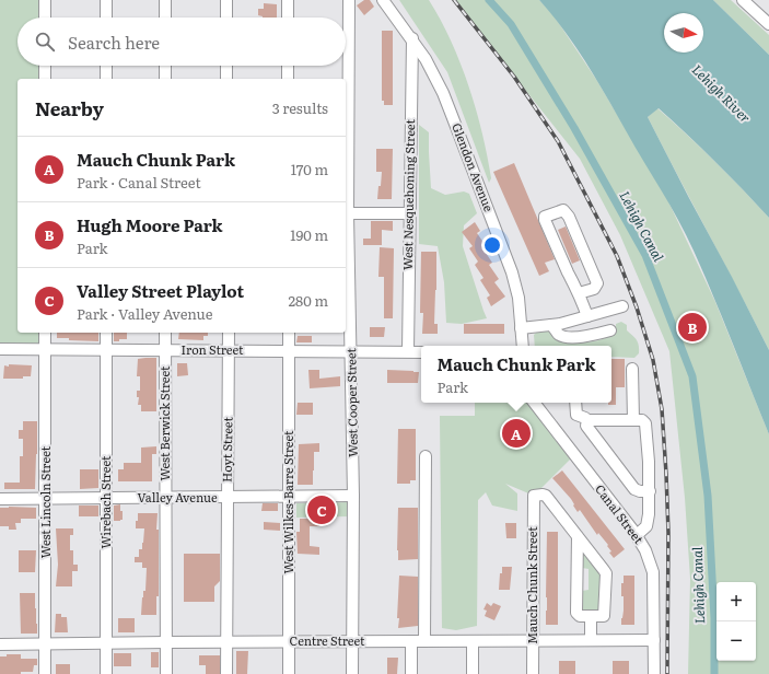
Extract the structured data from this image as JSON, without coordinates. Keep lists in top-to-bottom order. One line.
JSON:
{"streets":{"street":["Glendon Avenue","West Nesquehoning Street","Iron Street","West Cooper Street","West Berwick Street","Hoyt Street","Valley Avenue","West Lincoln Street","Wirebach Street","West Wilkes-Barre Street","Canal Street","Mauch Chunk Street","Centre Street"]},"crossings":[["Glendon Avenue","West Nesquehoning Street"],["West Nesquehoning Street","Iron Street"],["Iron Street","West Cooper Street"],["Iron Street","West Berwick Street"],["Iron Street","Hoyt Street"],["Iron Street","West Lincoln Street"],["Iron Street","Wirebach Street"],["Iron Street","West Wilkes-Barre Street"],["West Cooper Street","Valley Avenue"],["West Cooper Street","Centre Street"],["West Berwick Street","Valley Avenue"],["West Berwick Street","Centre Street"],["Hoyt Street","Valley Avenue"],["Hoyt Street","Centre Street"],["Valley Avenue","West Lincoln Street"],["Valley Avenue","Wirebach Street"],["Valley Avenue","West Wilkes-Barre Street"],["West Lincoln Street","Centre Street"],["Wirebach Street","Centre Street"],["West Wilkes-Barre Street","Centre Street"],["Canal Street","Centre Street"],["Mauch Chunk Street","Centre Street"]],"water":["Lehigh River","Lehigh Canal"],"north":"right","page":{"search":"Search here","heading":["Nearby","3 results"],"list":[{"mark":"A","name":"Mauch Chunk Park","note":"Park · Canal Street","value":"170 m"},{"mark":"B","name":"Hugh Moore Park","note":"Park","value":"190 m"},{"mark":"C","name":"Valley Street Playlot","note":"Park · Valley Avenue","value":"280 m"}],"pins":["B","A","C"],"popup":["Mauch Chunk Park","Park"],"map_buttons":["+","−"]}}
